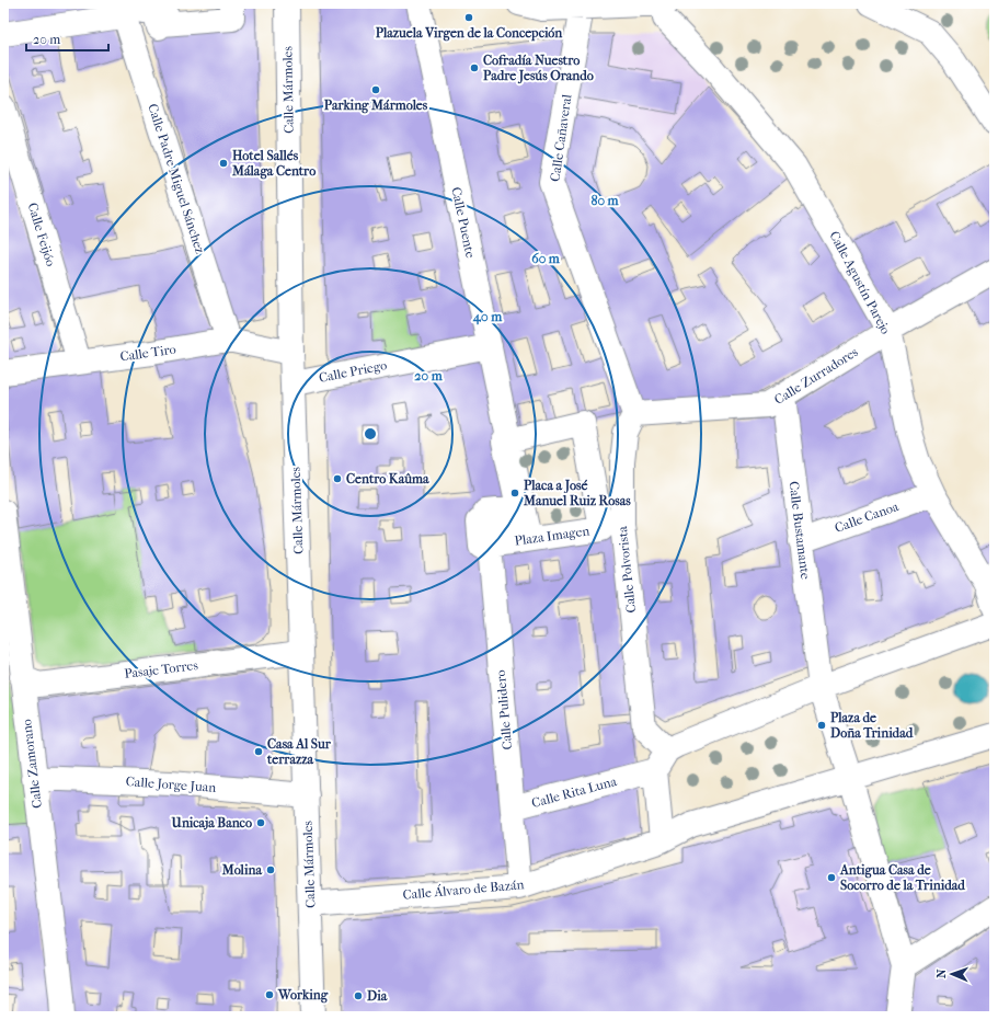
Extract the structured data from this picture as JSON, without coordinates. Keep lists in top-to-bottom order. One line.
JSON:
{"streets":{"street":["Calle Mármoles","Calle Cañaveral","Calle Padre Miguel Sánchez","Calle Puente","Calle Feijóo","Calle Agustín Parejo","Calle Tiro","Calle Priego","Calle Zurradores","Calle Canoa","Calle Bustamante","Plaza Imagen","Calle Polvorista","Pasaje Torres","Calle Pulidero","Calle Zamorano","Calle Jorge Juan","Calle Rita Luna","Calle Álvaro de Bazán"]},"crossings":[["Calle Mármoles","Calle Tiro"],["Calle Mármoles","Calle Priego"],["Calle Mármoles","Pasaje Torres"],["Calle Mármoles","Calle Jorge Juan"],["Calle Mármoles","Calle Álvaro de Bazán"],["Calle Cañaveral","Calle Zurradores"],["Calle Cañaveral","Calle Polvorista"],["Calle Padre Miguel Sánchez","Calle Tiro"],["Calle Puente","Calle Priego"],["Calle Puente","Plaza Imagen"],["Calle Puente","Calle Pulidero"],["Calle Feijóo","Calle Tiro"],["Calle Agustín Parejo","Calle Zurradores"],["Calle Agustín Parejo","Calle Canoa"],["Calle Zurradores","Calle Bustamante"],["Calle Zurradores","Calle Polvorista"],["Calle Canoa","Calle Bustamante"],["Plaza Imagen","Calle Pulidero"],["Pasaje Torres","Calle Zamorano"],["Calle Pulidero","Calle Rita Luna"],["Calle Pulidero","Calle Álvaro de Bazán"],["Calle Zamorano","Calle Jorge Juan"]],"places":["Plazuela Virgen de la Concepción","Cofradía Nuestro Padre Jesús Orando","Parking Mármoles","Hotel Sallés Málaga Centro","Centro Kaûma","Placa a José Manuel Ruiz Rosas","Plaza de Doña Trinidad","Casa Al Sur terrazza","Unicaja Banco","Molina","Antigua Casa de Socorro de la Trinidad","Working","Dia"],"scale_bar":"20 m","north":"left","rings":["80 m","60 m","40 m","20 m"]}
